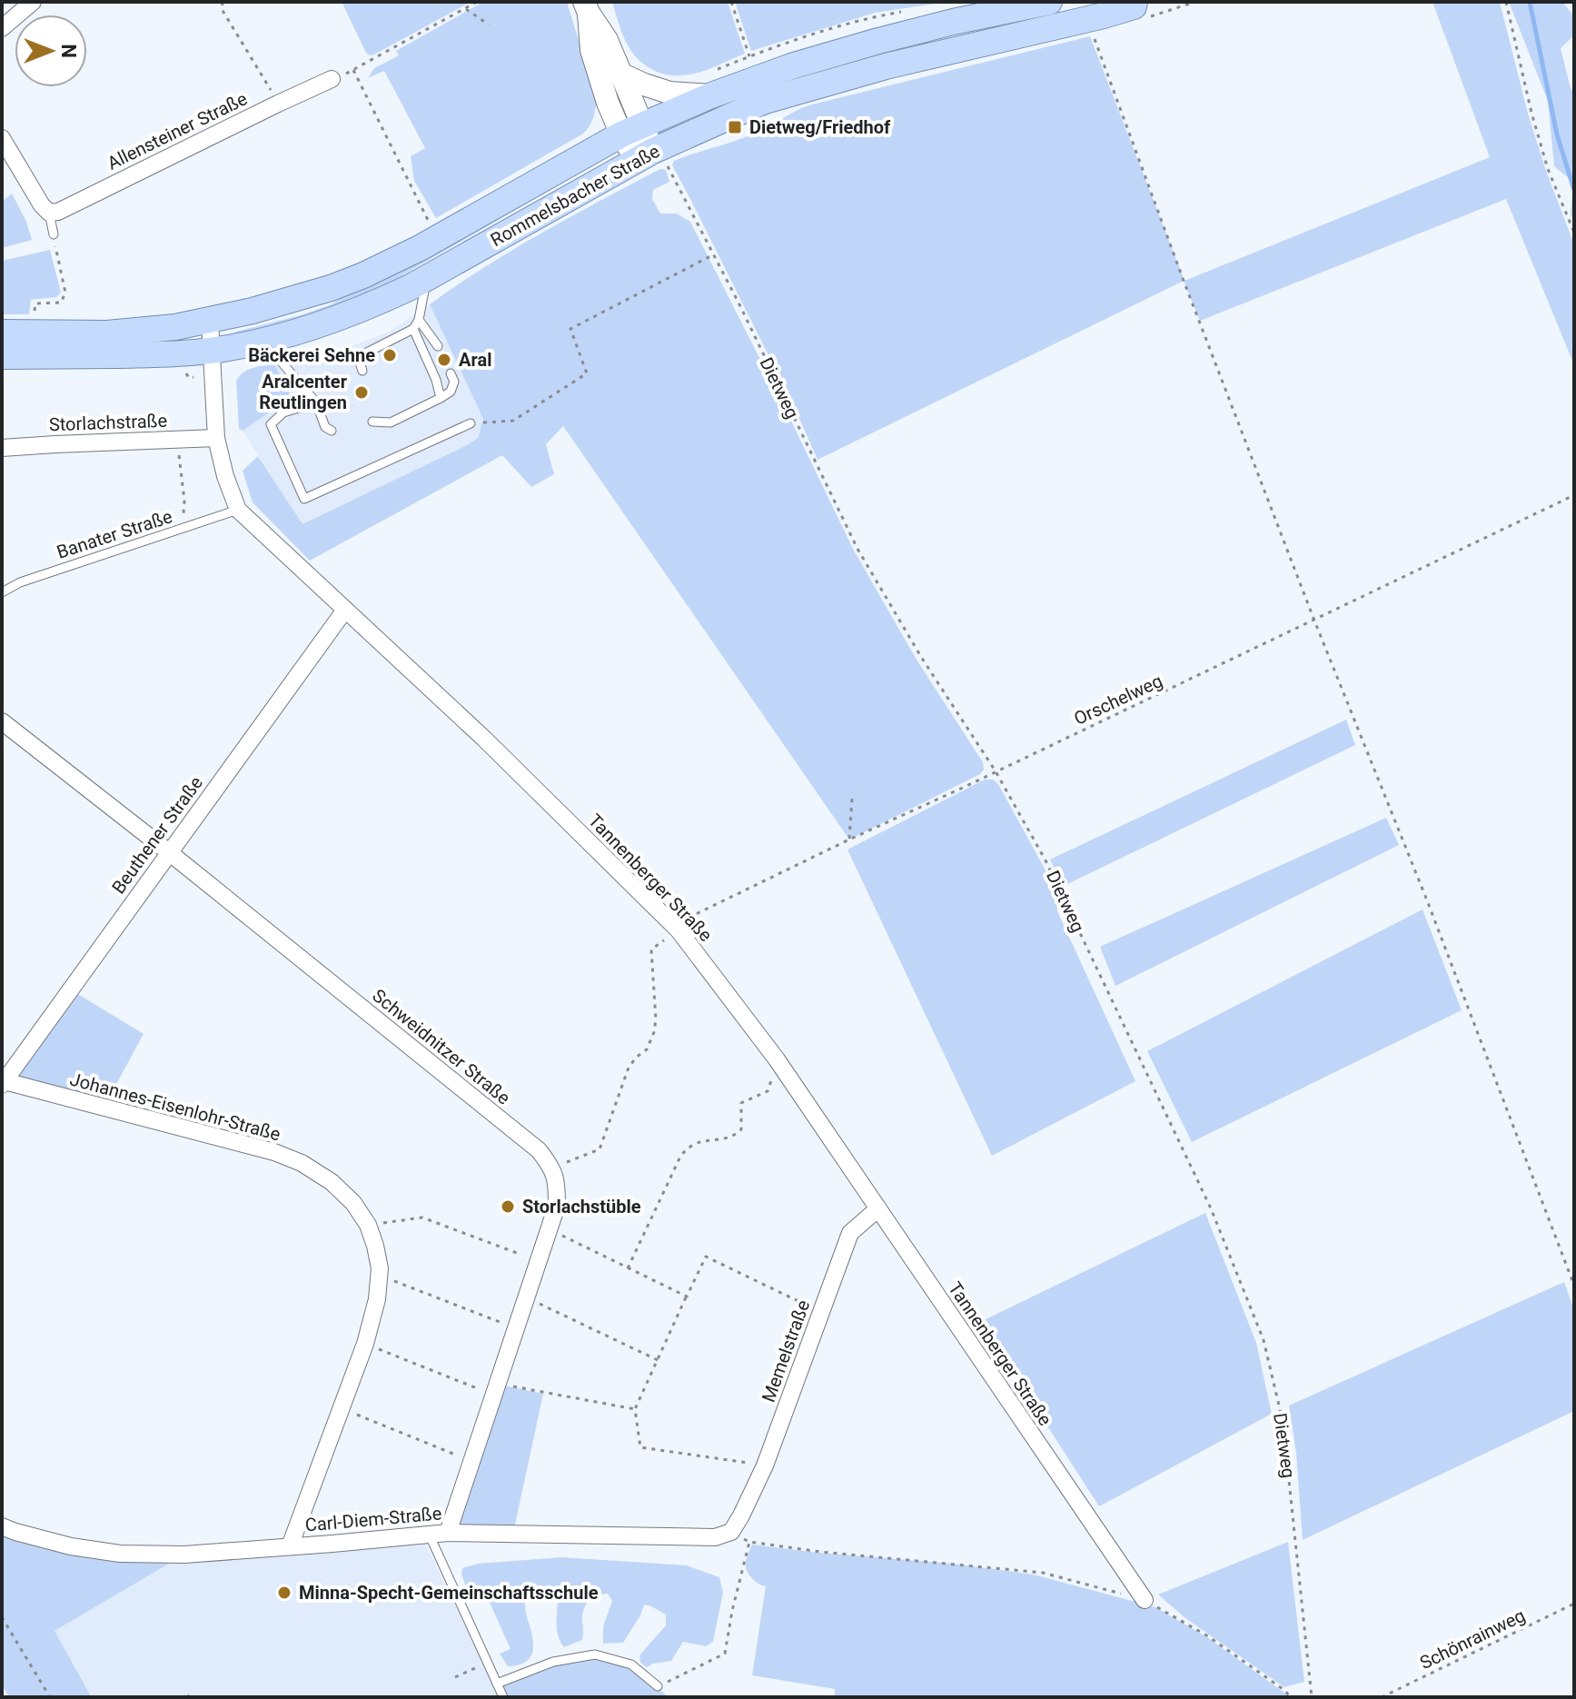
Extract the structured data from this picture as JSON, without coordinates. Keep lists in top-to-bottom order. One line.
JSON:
{"streets":{"main road":["Rommelsbacher Straße"],"street":["Allensteiner Straße","Storlachstraße","Beuthener Straße","Tannenberger Straße","Schweidnitzer Straße","Johannes-Eisenlohr-Straße","Memelstraße","Carl-Diem-Straße"],"lane":["Banater Straße"],"path":["Dietweg","Orschelweg","Schönrainweg"]},"crossings":[["Rommelsbacher Straße","Dietweg"],["Rommelsbacher Straße","Tannenberger Straße"],["Dietweg","Orschelweg"],["Storlachstraße","Tannenberger Straße"],["Banater Straße","Tannenberger Straße"],["Orschelweg","Tannenberger Straße"],["Orschelweg","Schweidnitzer Straße"],["Beuthener Straße","Tannenberger Straße"],["Beuthener Straße","Schweidnitzer Straße"],["Beuthener Straße","Johannes-Eisenlohr-Straße"],["Tannenberger Straße","Memelstraße"],["Johannes-Eisenlohr-Straße","Carl-Diem-Straße"],["Memelstraße","Carl-Diem-Straße"]],"places":{"transit":["Dietweg/Friedhof"],"other":["Bäckerei Sehne","Aral","Aralcenter Reutlingen","Storlachstüble","Minna-Specht-Gemeinschaftsschule"]},"north":"right"}
